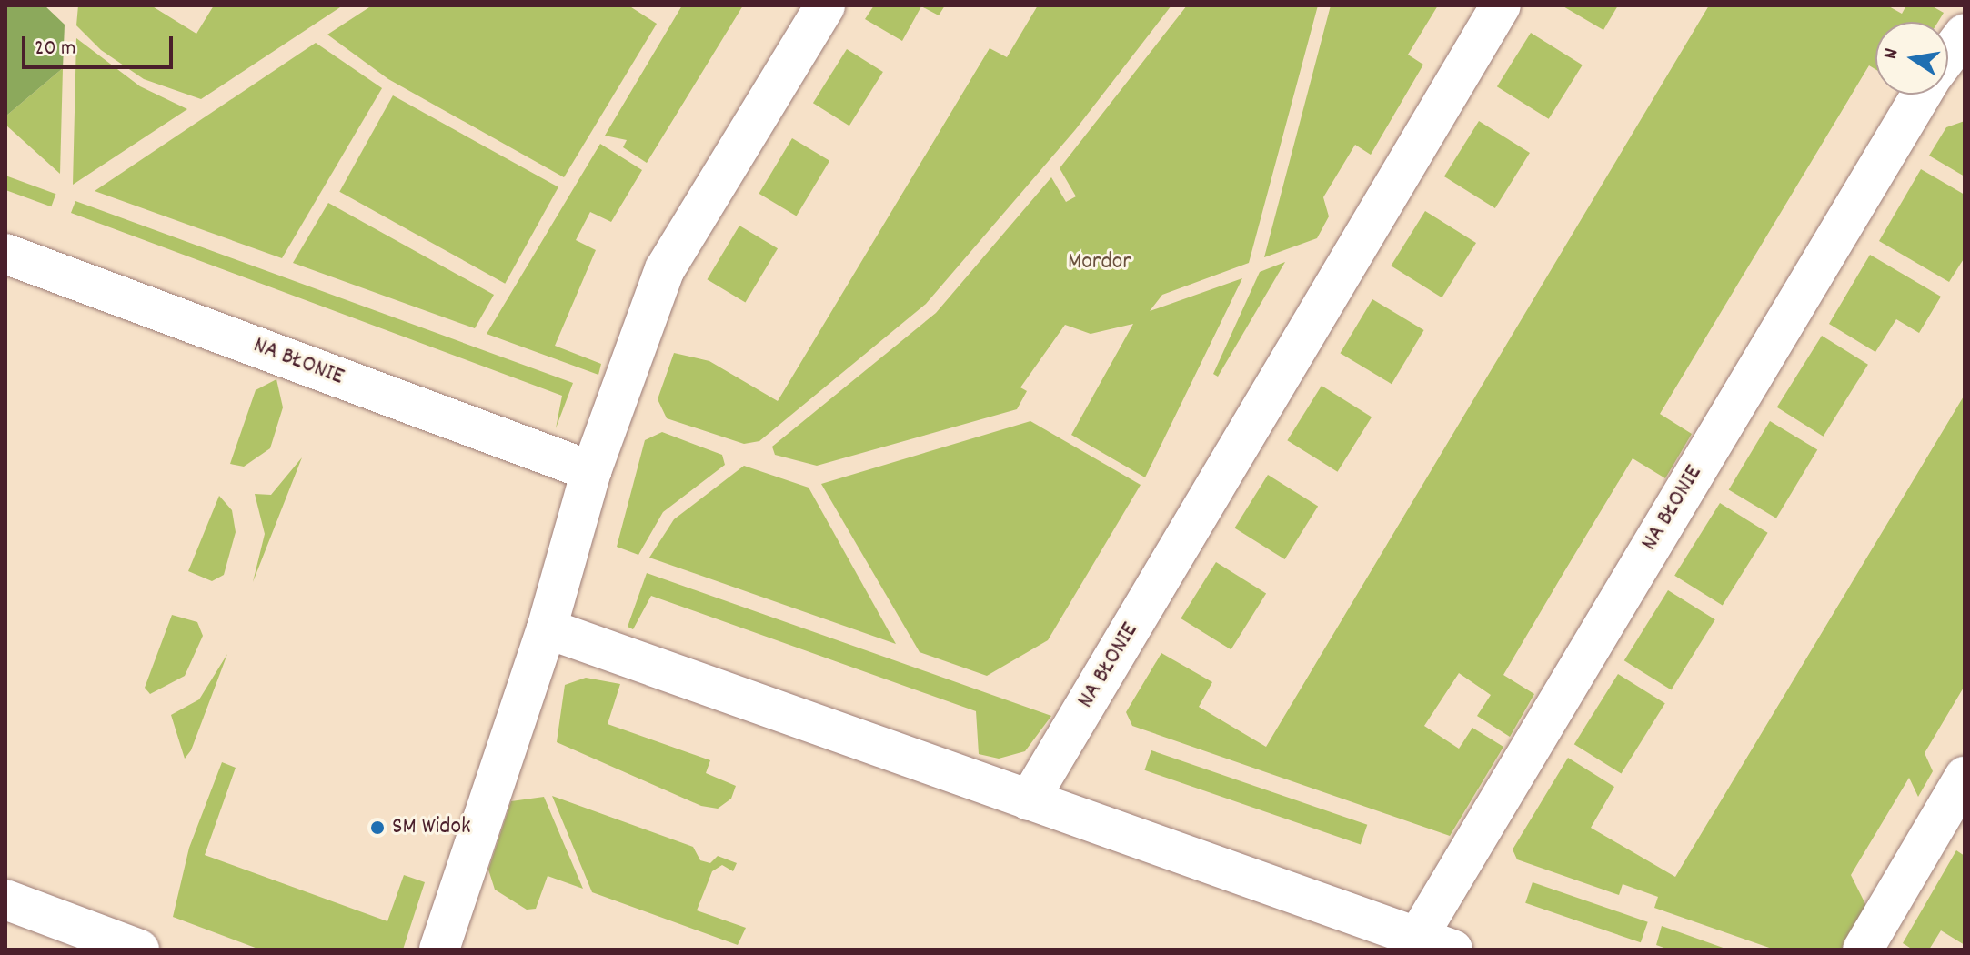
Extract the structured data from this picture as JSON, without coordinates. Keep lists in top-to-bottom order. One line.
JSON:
{"streets":{"street":["NA BŁONIE"]},"parks":["Mordor"],"places":["SM Widok"],"scale_bar":"20 m","north":"left"}
